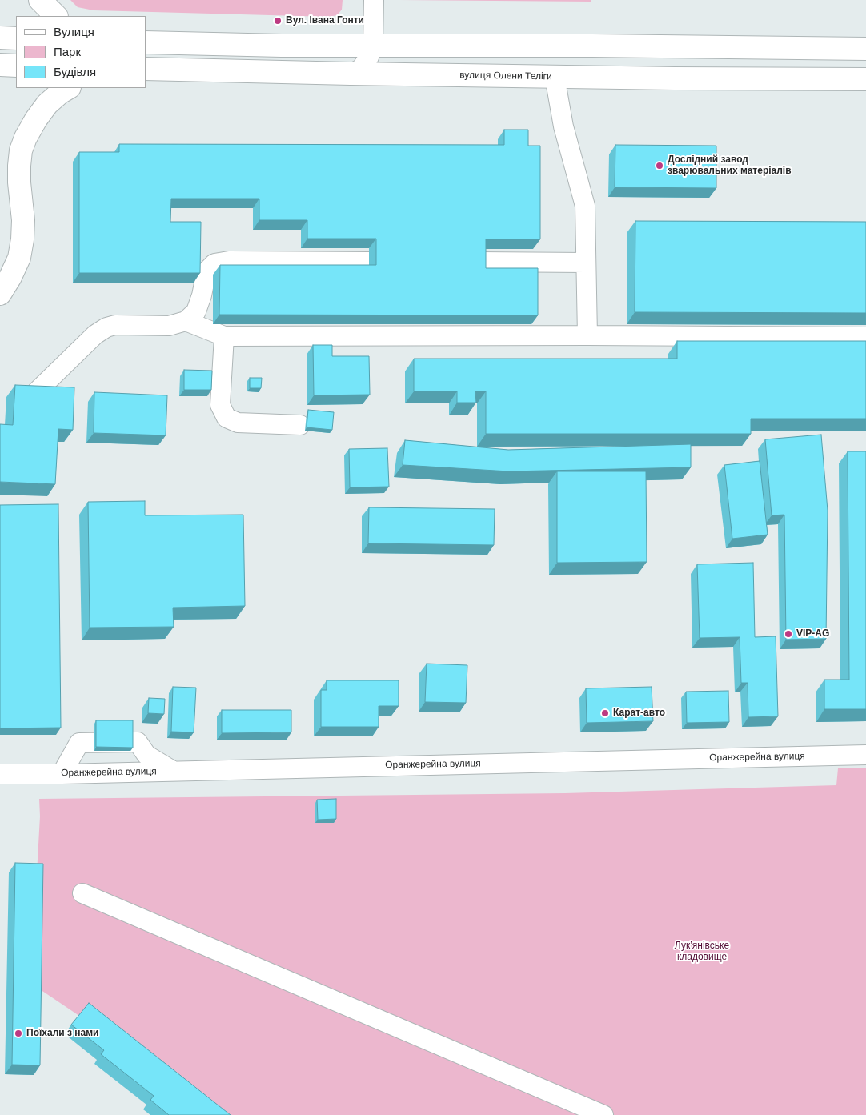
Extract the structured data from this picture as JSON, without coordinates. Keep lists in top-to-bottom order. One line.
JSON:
{"streets":{"main road":["вулиця Олени Теліги"],"street":["Оранжерейна вулиця"]},"parks":["Лукʼянівське кладовище"],"places":["Вул. Івана Гонти","Дослідний завод зварювальних матеріалів","VIP-AG","Карат-авто","Поїхали з нами"],"legend":["Вулиця","Парк","Будівля"]}
